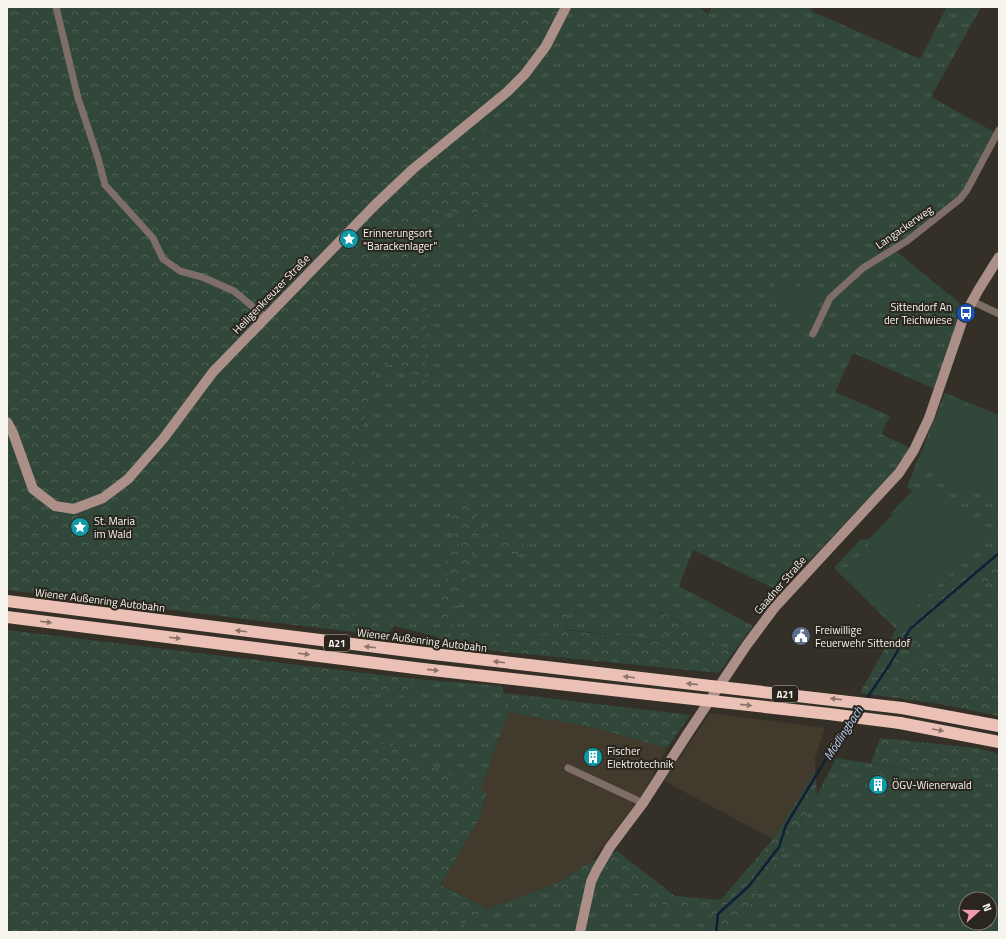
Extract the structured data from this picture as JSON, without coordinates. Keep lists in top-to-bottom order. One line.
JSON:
{"streets":{"highway":["Wiener Außenring Autobahn","A21"],"main road":["Heiligenkreuzer Straße","Gaadner Straße"],"street":["Langackerweg"]},"water":["Mödlingbach"],"places":{"place":["Erinnerungsort \"Barackenlager\"","St. Maria im Wald"],"bus stop":["Sittendorf An der Teichwiese"],"public building":["Freiwillige Feuerwehr Sittendof"],"building":["Fischer Elektrotechnik","ÖGV-Wienerwald"]},"north":"right"}
